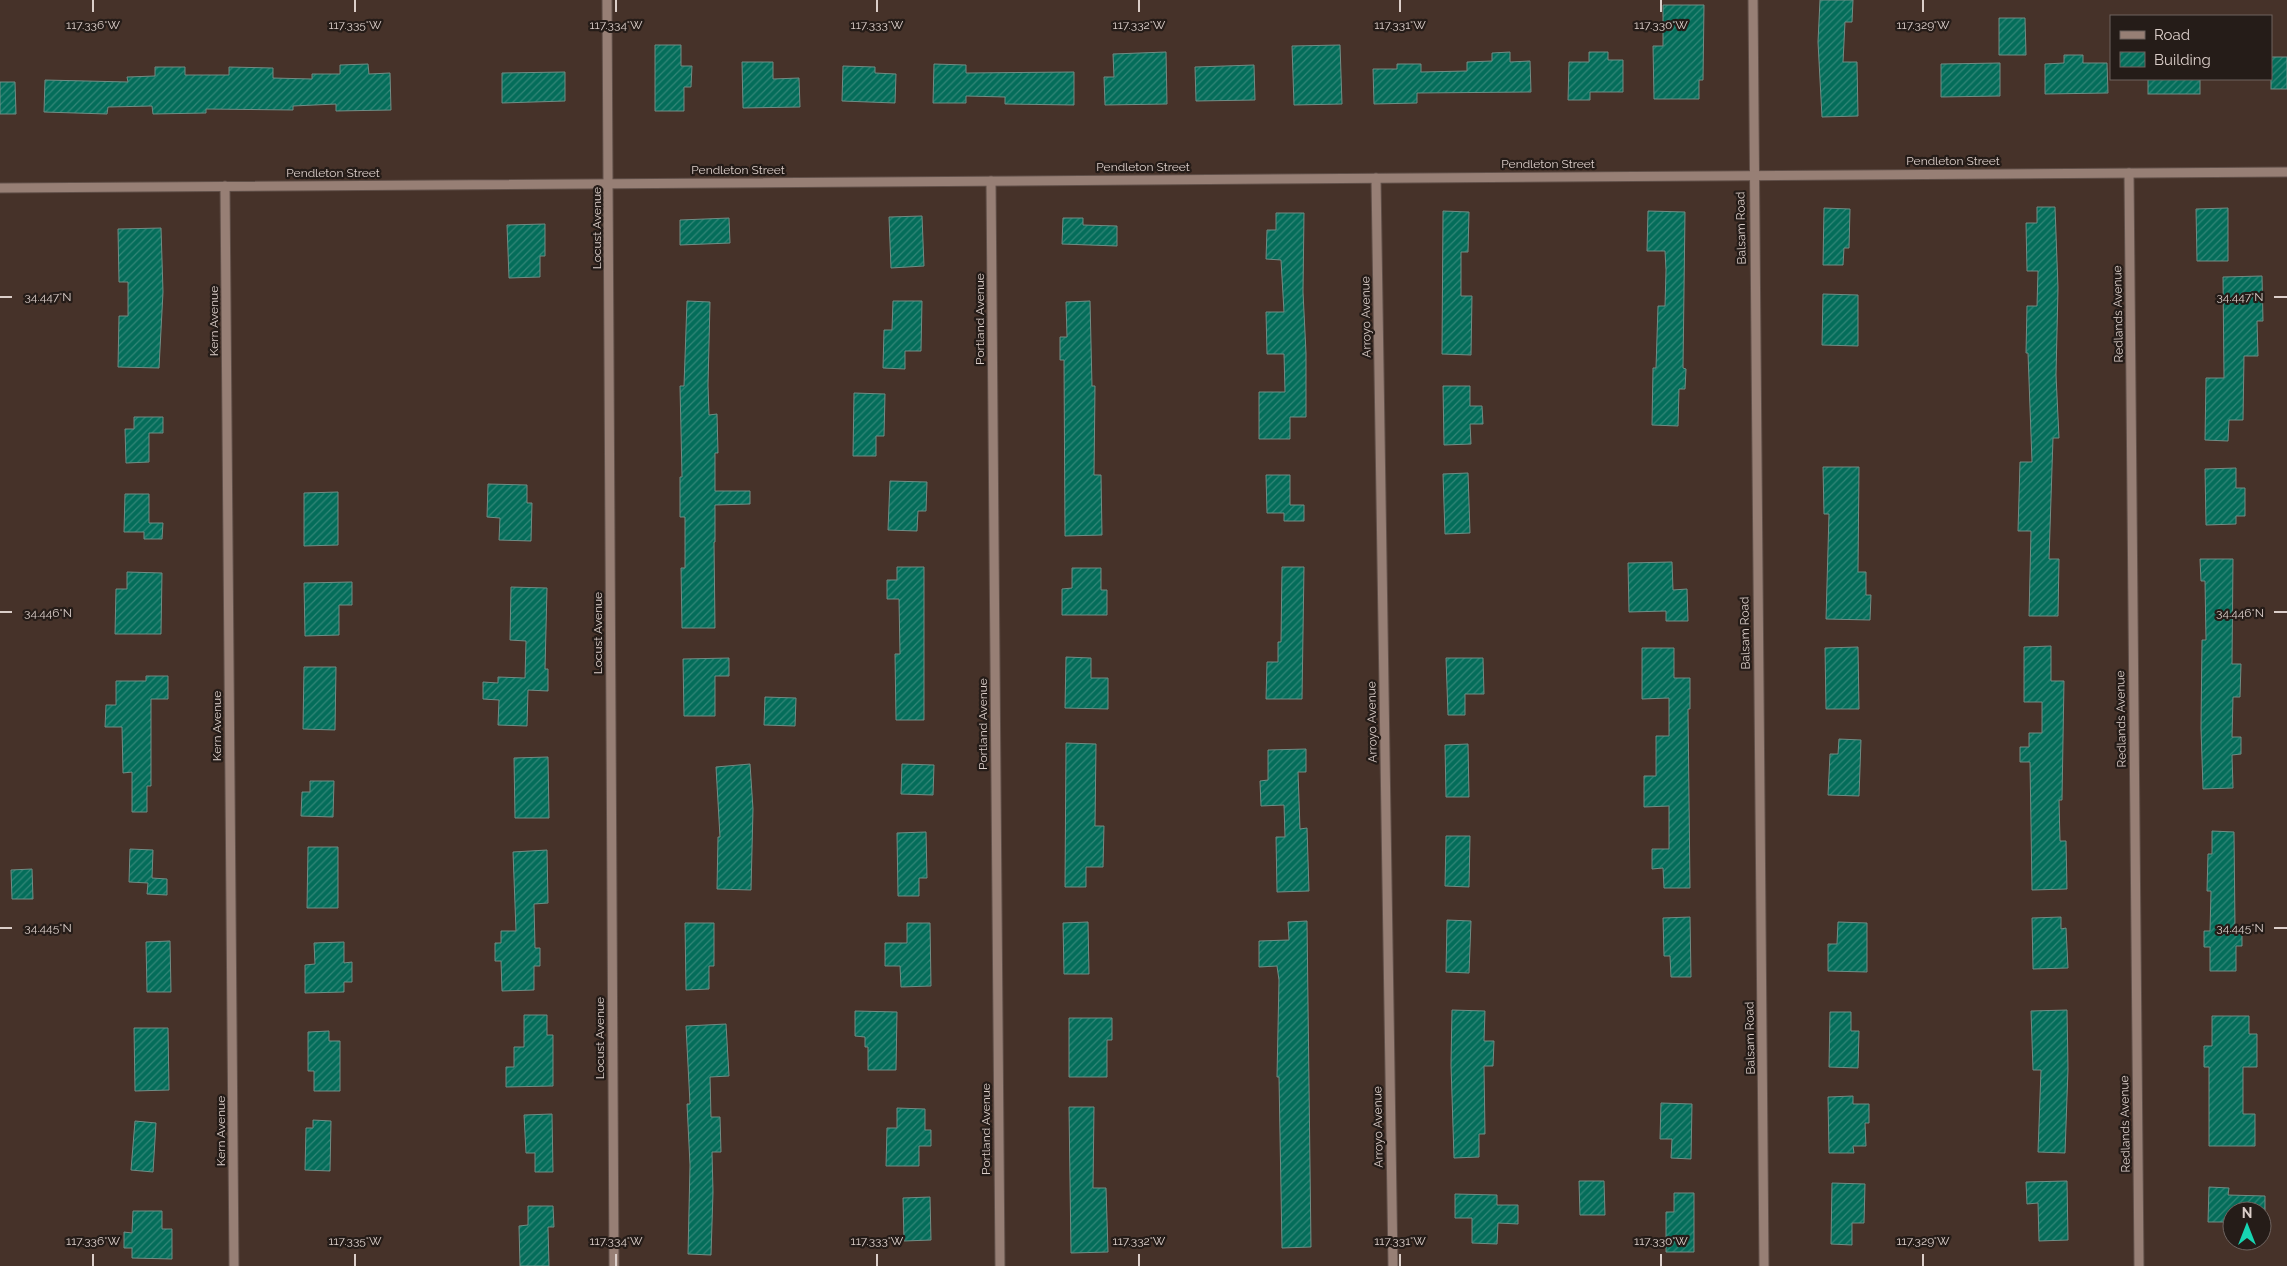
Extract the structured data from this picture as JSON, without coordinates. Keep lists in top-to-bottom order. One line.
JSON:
{"streets":{"street":["Pendleton Street","Locust Avenue","Balsam Road","Redlands Avenue","Arroyo Avenue","Portland Avenue","Kern Avenue"]},"crossings":[["Pendleton Street","Locust Avenue"],["Pendleton Street","Balsam Road"],["Pendleton Street","Redlands Avenue"],["Pendleton Street","Arroyo Avenue"],["Pendleton Street","Portland Avenue"],["Pendleton Street","Kern Avenue"]],"legend":["Road","Building"],"north":"top","coordinates":["117.336°W","117.335°W","117.334°W","117.333°W","117.332°W","117.331°W","117.330°W","117.329°W","34.447°N","34.446°N","34.445°N"]}
